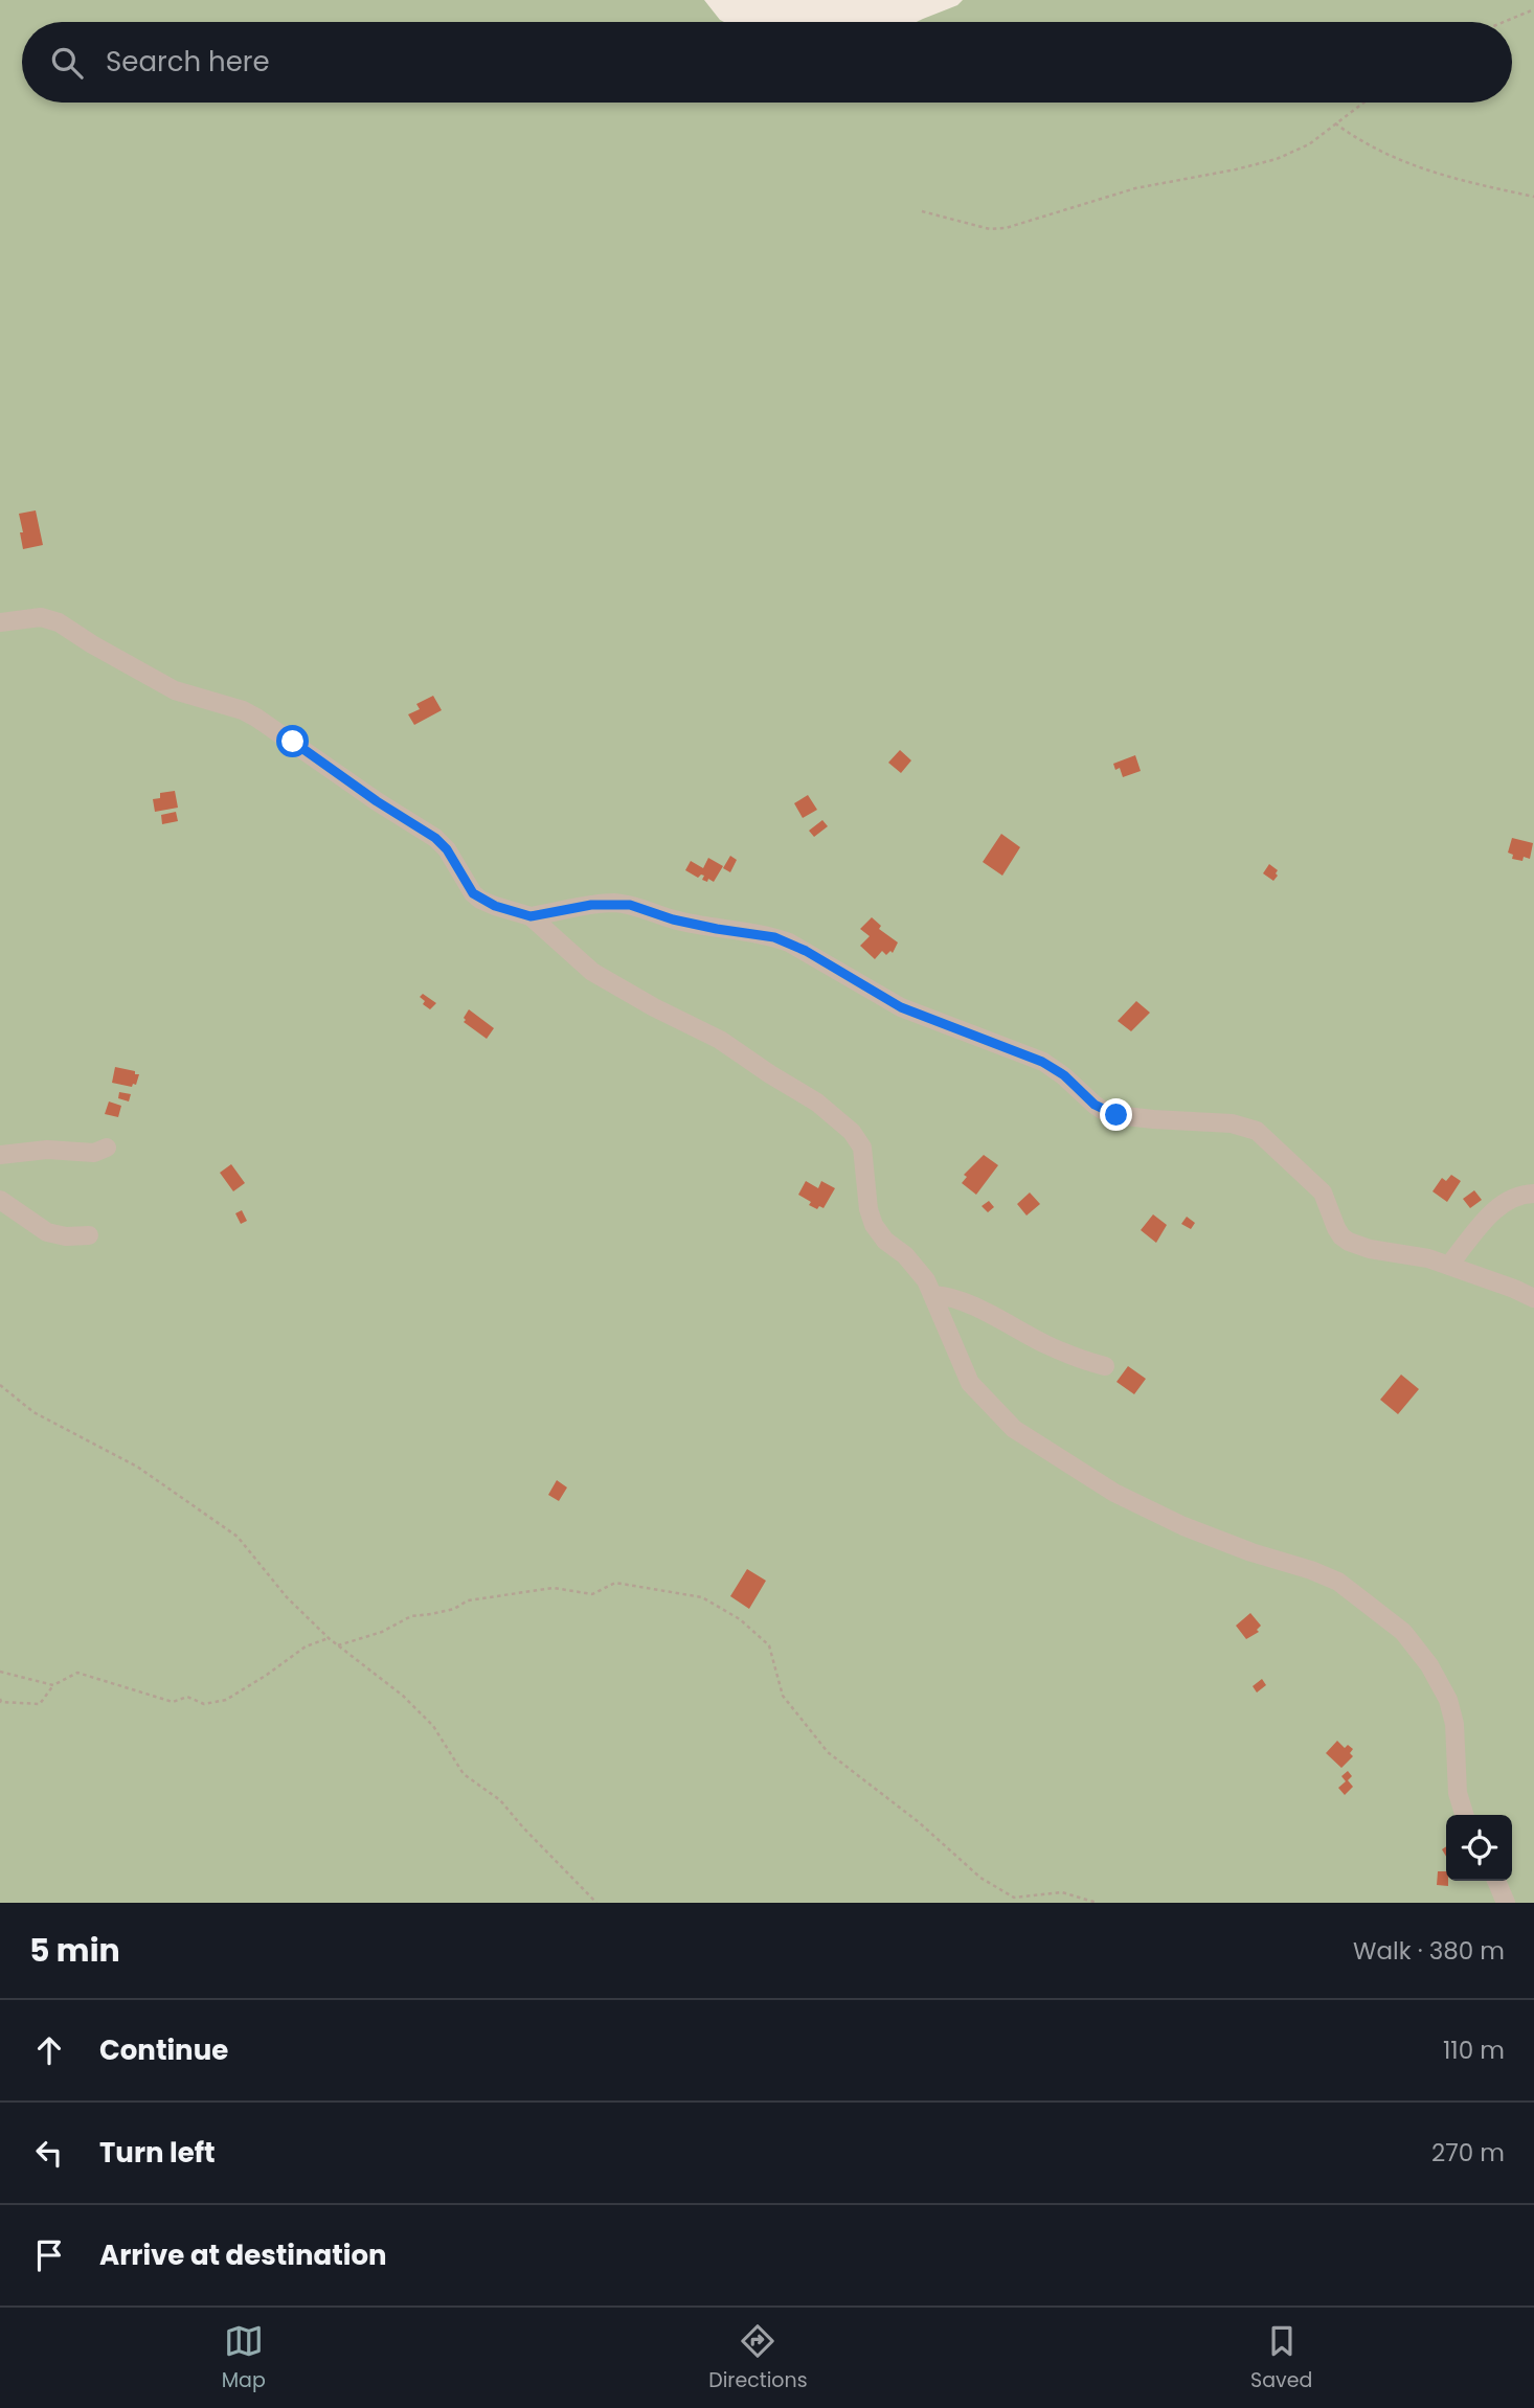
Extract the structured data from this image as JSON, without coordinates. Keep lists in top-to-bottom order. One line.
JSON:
{"page":{"search":"Search here","heading":["5 min","Walk · 380 m"],"list":[["Continue","110 m"],["Turn left","270 m"],"Arrive at destination"],"nav":["Map","Directions","Saved"]}}
